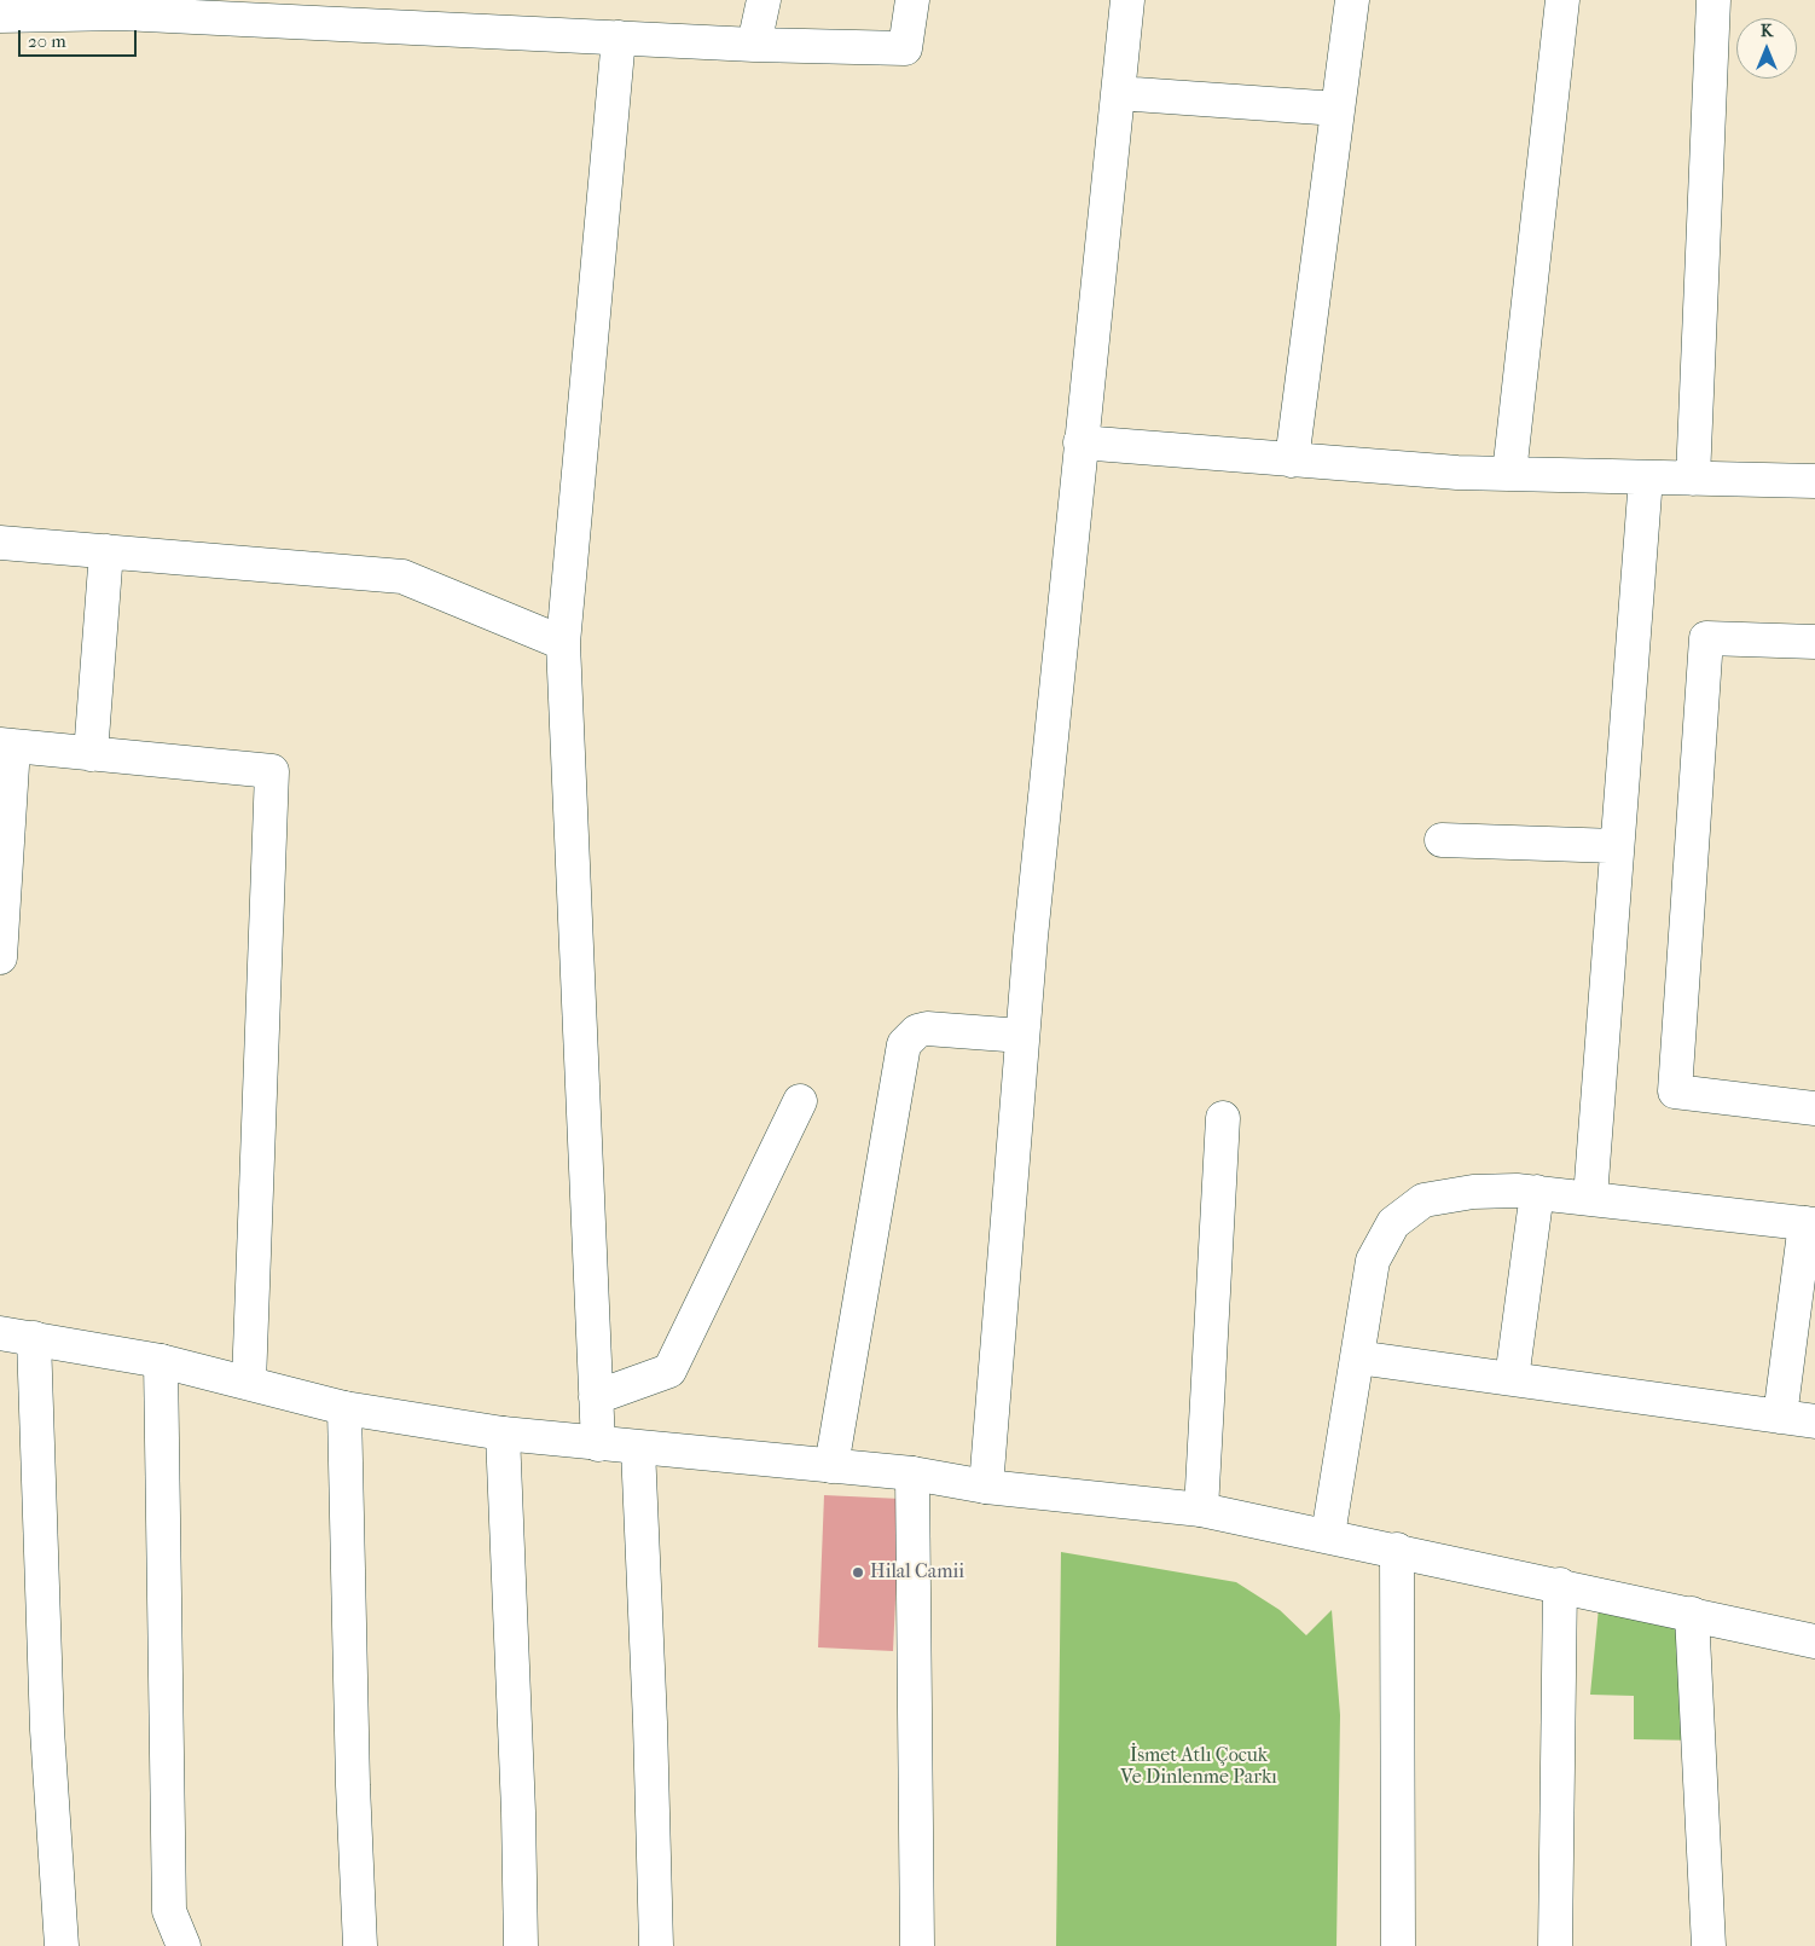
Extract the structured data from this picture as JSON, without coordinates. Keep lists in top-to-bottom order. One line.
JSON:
{"parks":["İsmet Atlı Çocuk Ve Dinlenme Parkı"],"places":["Hilal Camii"],"scale_bar":"20 m","north":"top"}
